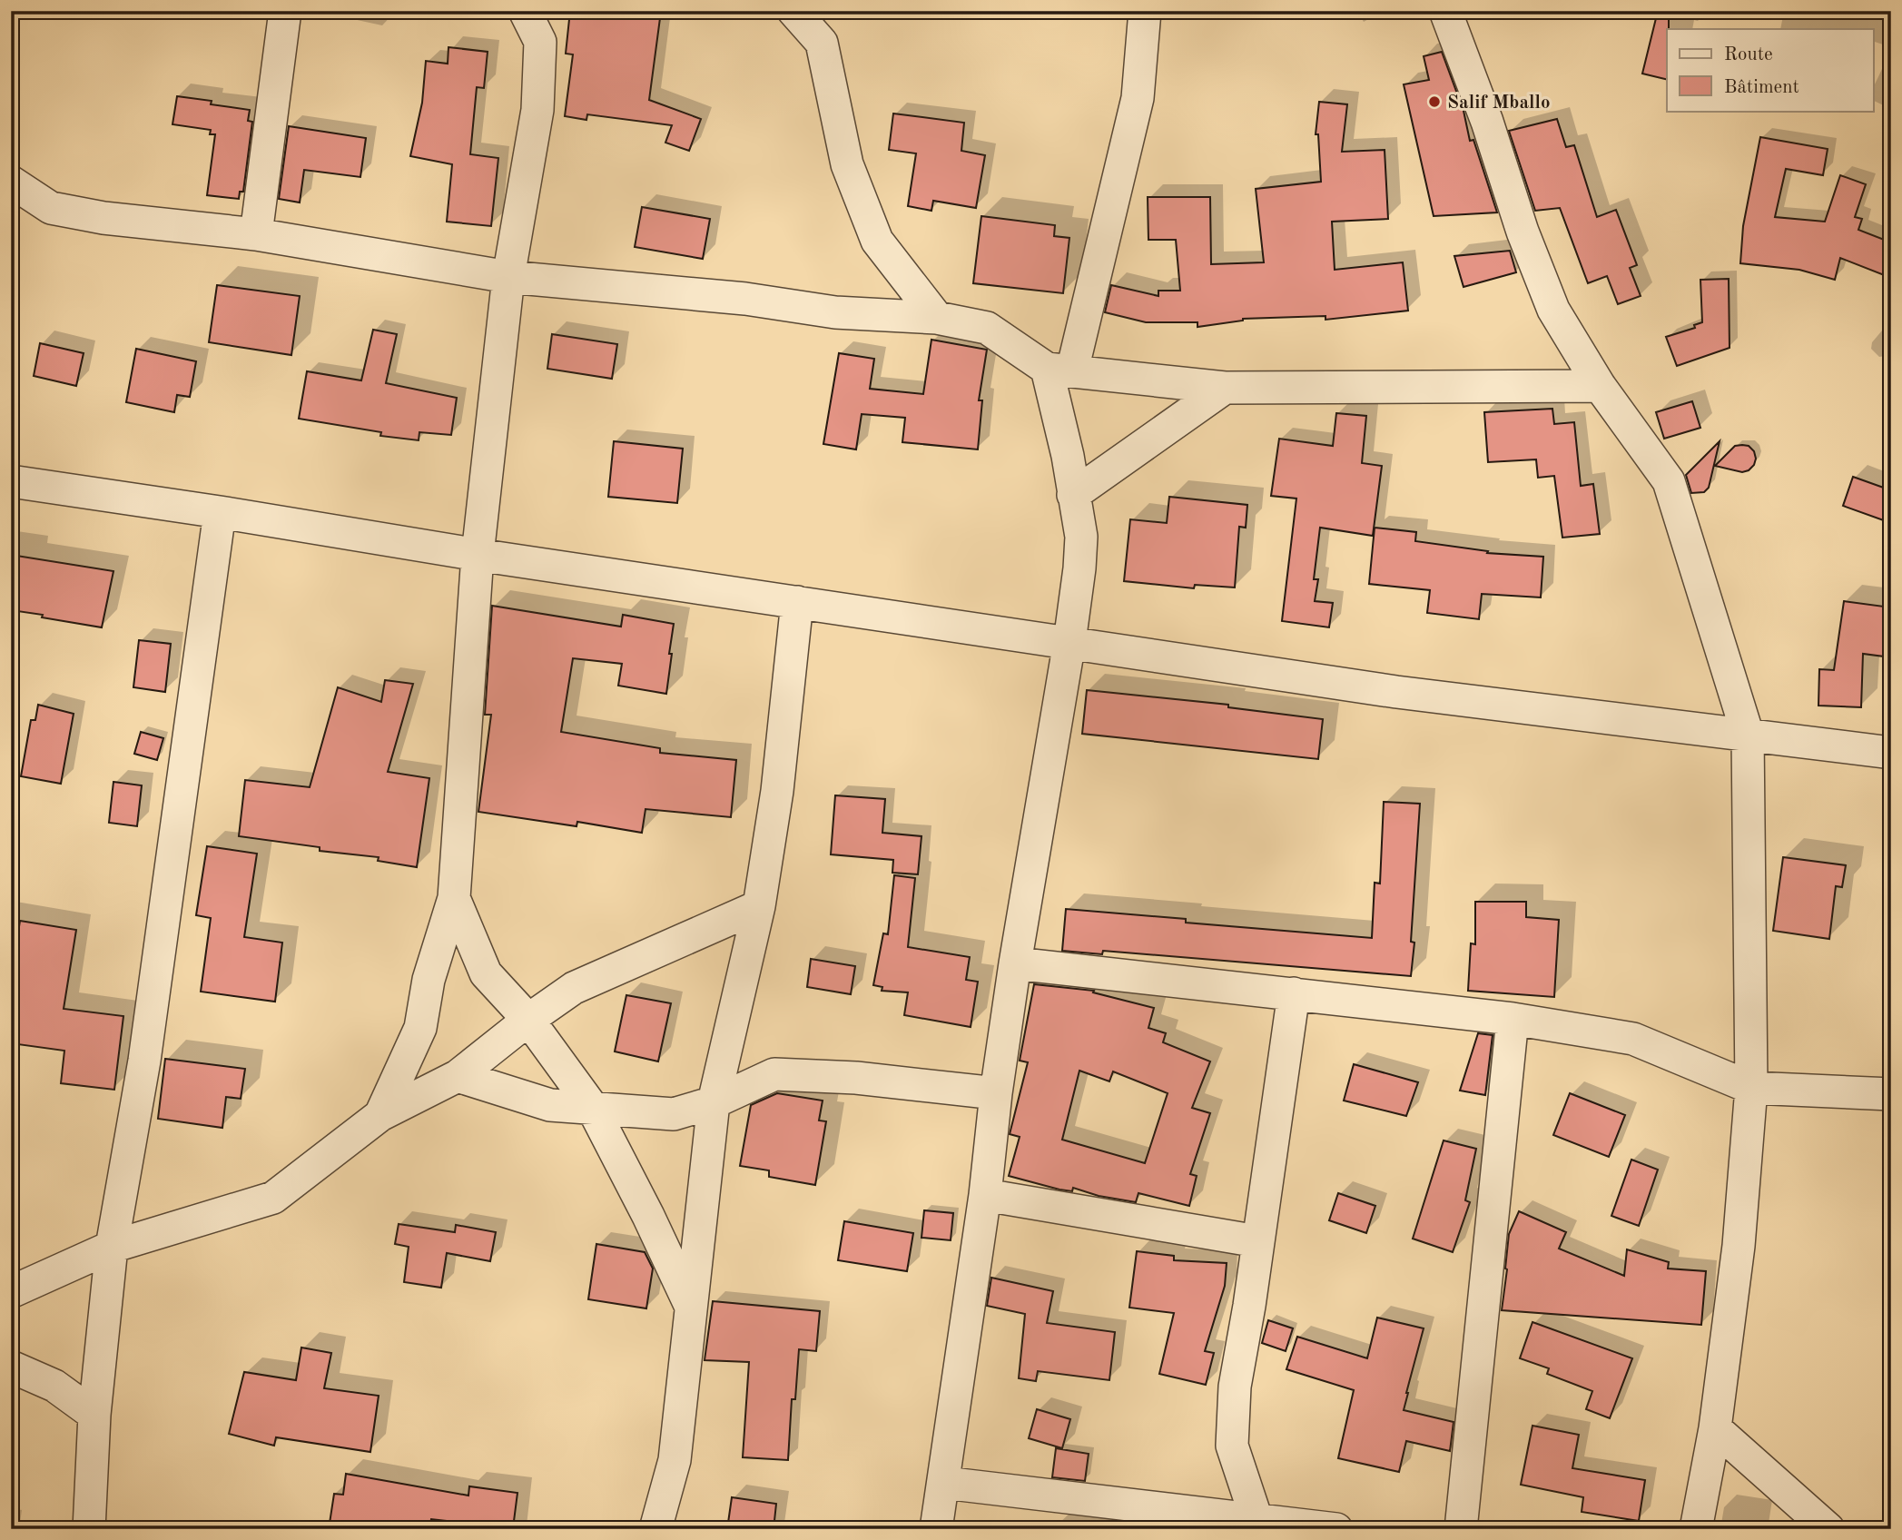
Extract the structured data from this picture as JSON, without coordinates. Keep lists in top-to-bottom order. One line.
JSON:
{"places":["Salif Mballo"],"legend":["Route","Bâtiment"]}
